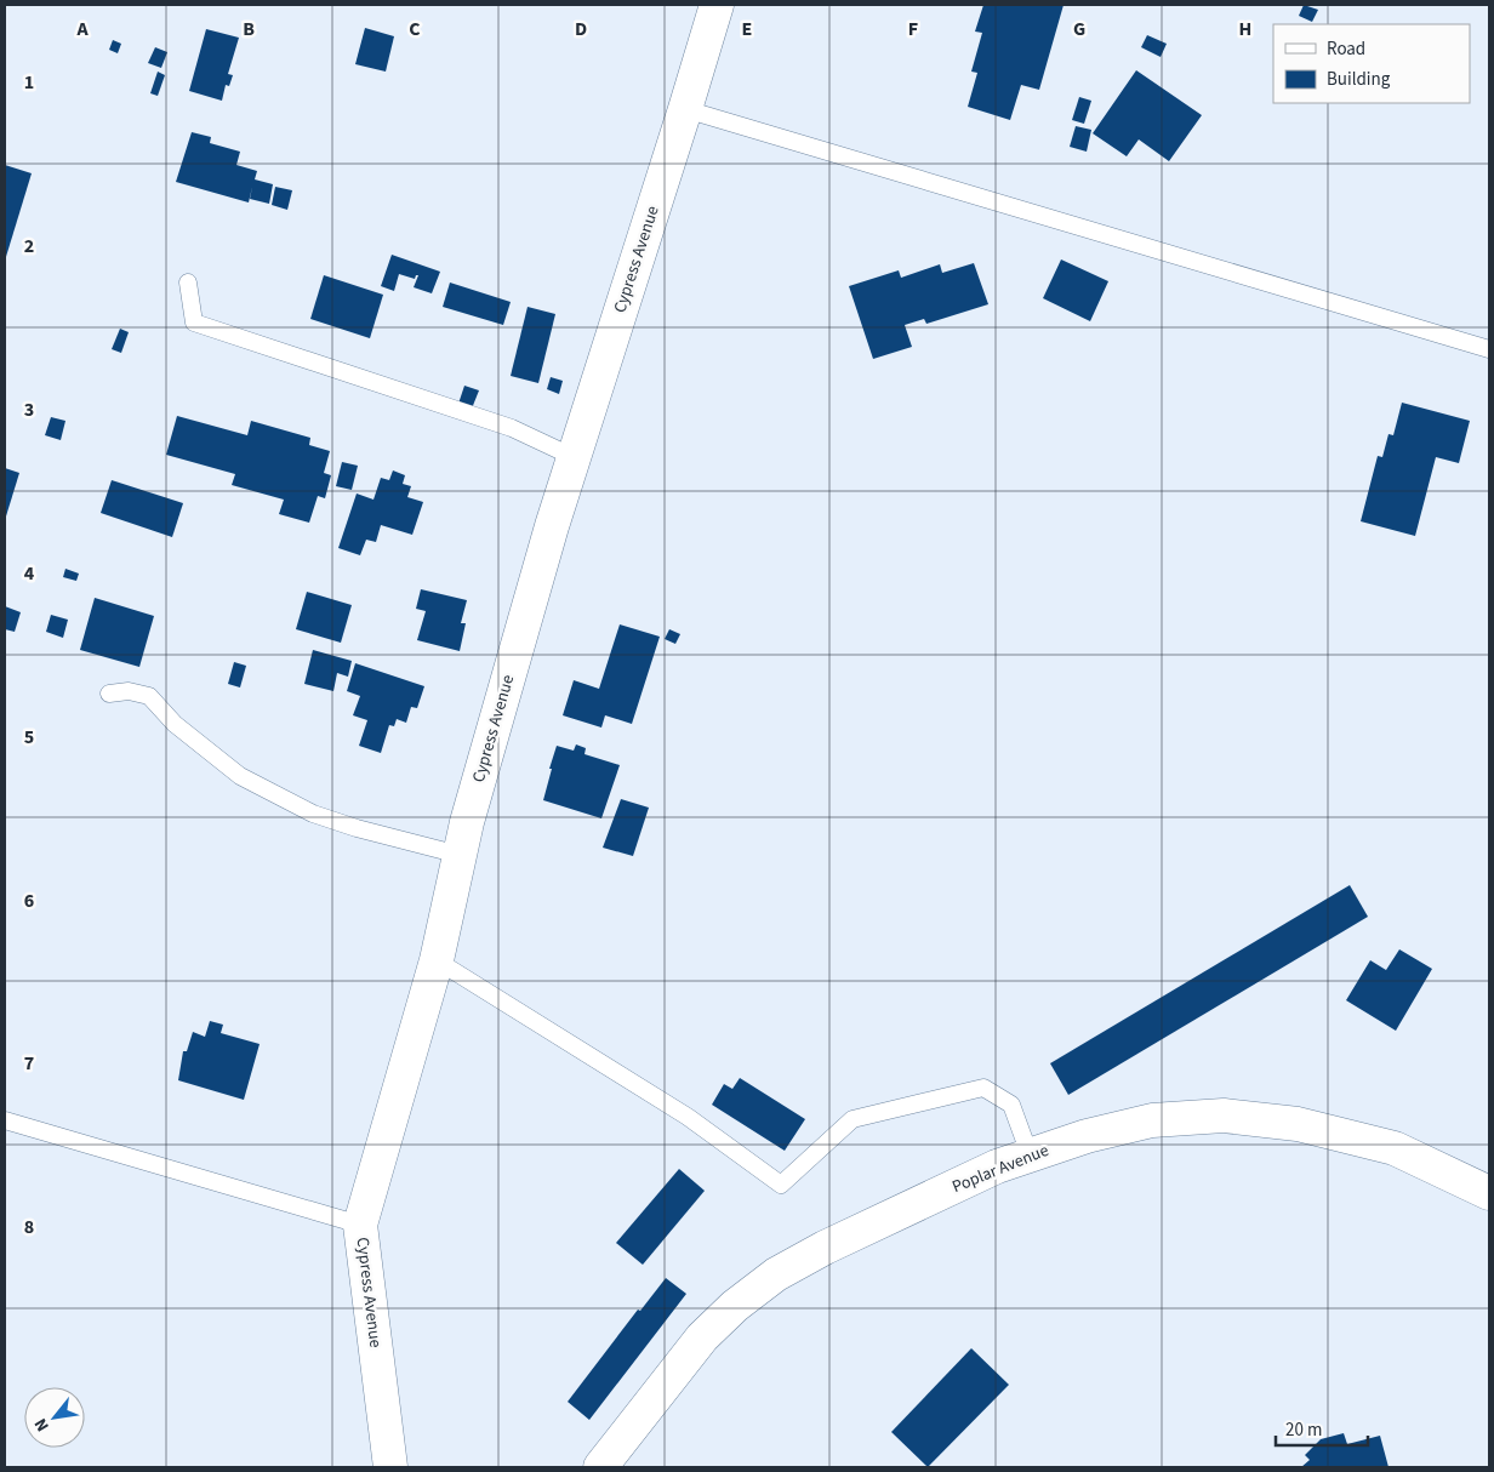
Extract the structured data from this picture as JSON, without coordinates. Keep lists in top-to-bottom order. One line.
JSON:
{"streets":{"street":["Cypress Avenue","Poplar Avenue"]},"legend":["Road","Building"],"scale_bar":"20 m","north":"bottom left","grid":{"columns":["A","B","C","D","E","F","G","H"],"rows":["1","2","3","4","5","6","7","8"]}}
